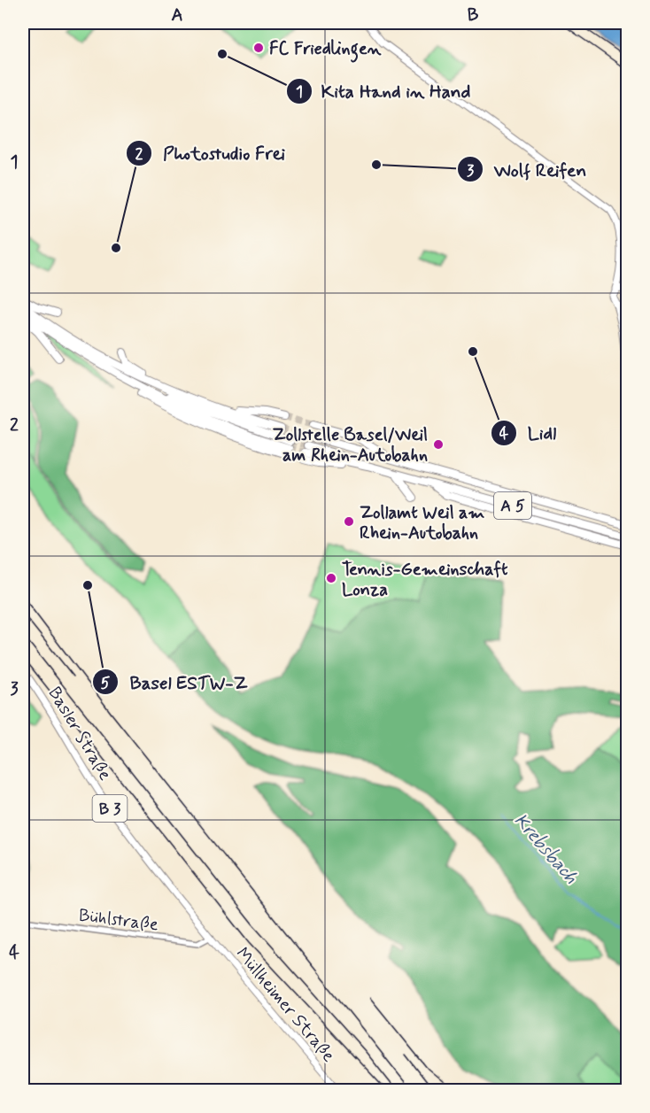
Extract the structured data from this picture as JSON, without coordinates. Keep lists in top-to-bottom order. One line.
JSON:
{"streets":{"highway":["A 5"],"main road":["Basler Straße","B 3","Müllheimer Straße"],"street":["Bühlstraße"]},"crossings":[["Basler Straße","Bühlstraße"],["Basler Straße","Müllheimer Straße"],["Bühlstraße","Müllheimer Straße"]],"water":["Krebsbach"],"places":["FC Friedlingen","Kita Hand in Hand","Wolf Reifen","Photostudio Frei","Lidl","Zollstelle Basel/Weil am Rhein-Autobahn","Zollamt Weil am Rhein-Autobahn","Tennis-Gemeinschaft Lonza","Basel ESTW-Z"],"grid":{"columns":["A","B"],"rows":["1","2","3","4"]}}
